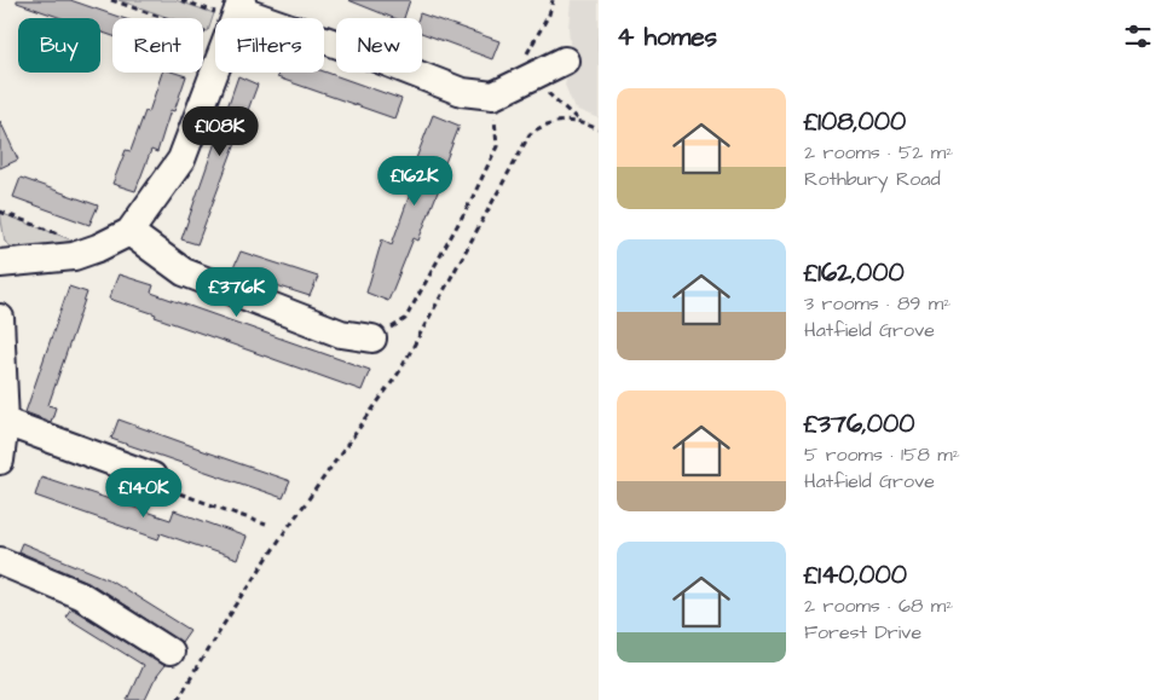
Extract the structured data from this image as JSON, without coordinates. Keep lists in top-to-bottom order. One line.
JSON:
{"page":{"heading":"4 homes","chip":["Buy","Rent","Filters","New"],"list":[{"name":"£108,000","note":"2 rooms · 52 m² · Rothbury Road"},{"name":"£162,000","note":"3 rooms · 89 m² · Hatfield Grove"},{"name":"£376,000","note":"5 rooms · 158 m² · Hatfield Grove"},{"name":"£140,000","note":"2 rooms · 68 m² · Forest Drive"}],"price":["£108K","£162K","£376K","£140K"]}}
